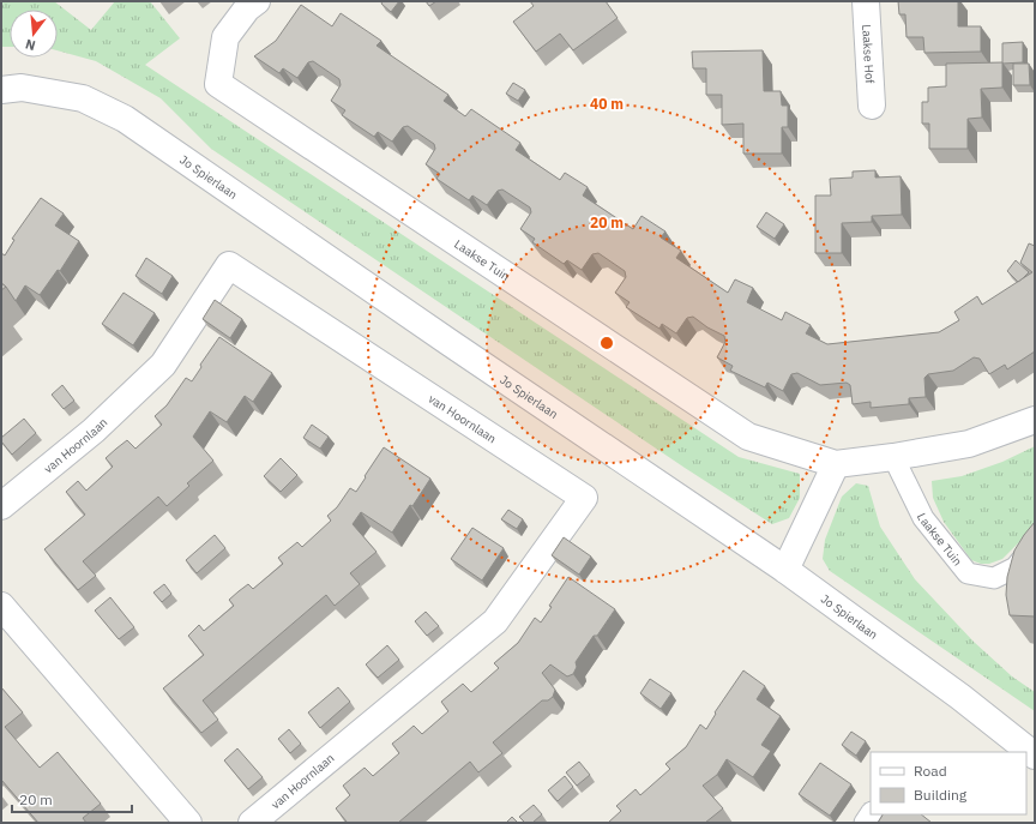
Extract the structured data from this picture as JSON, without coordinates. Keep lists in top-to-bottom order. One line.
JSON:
{"streets":{"street":["Laakse Hof","Jo Spierlaan","Laakse Tuin","van Hoornlaan"]},"legend":["Road","Building"],"scale_bar":"20 m","north":"bottom","rings":["40 m","20 m"]}
